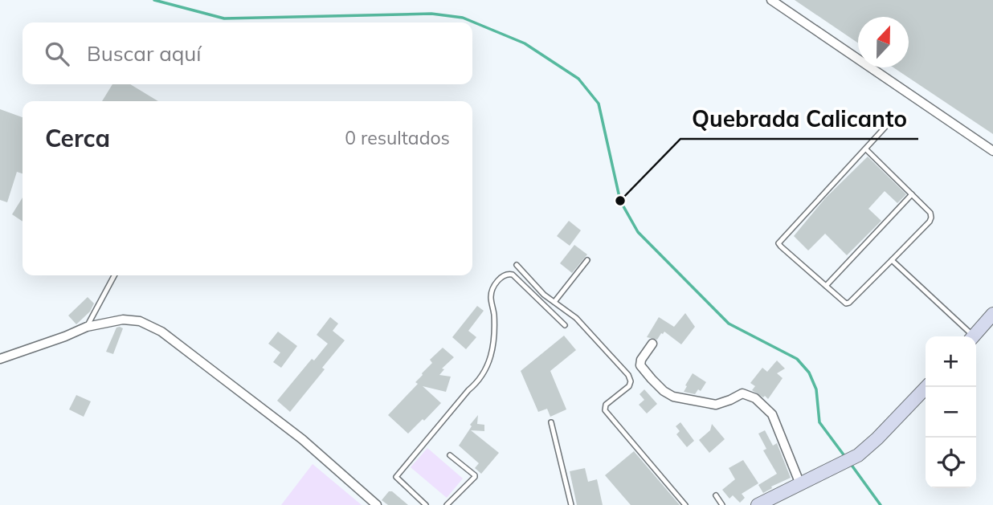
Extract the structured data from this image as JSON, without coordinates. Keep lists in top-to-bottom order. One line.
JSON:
{"places":["Quebrada Calicanto"],"north":"top","page":{"search":"Buscar aquí","heading":["Cerca","0 resultados"],"map_buttons":["+","−"]}}
